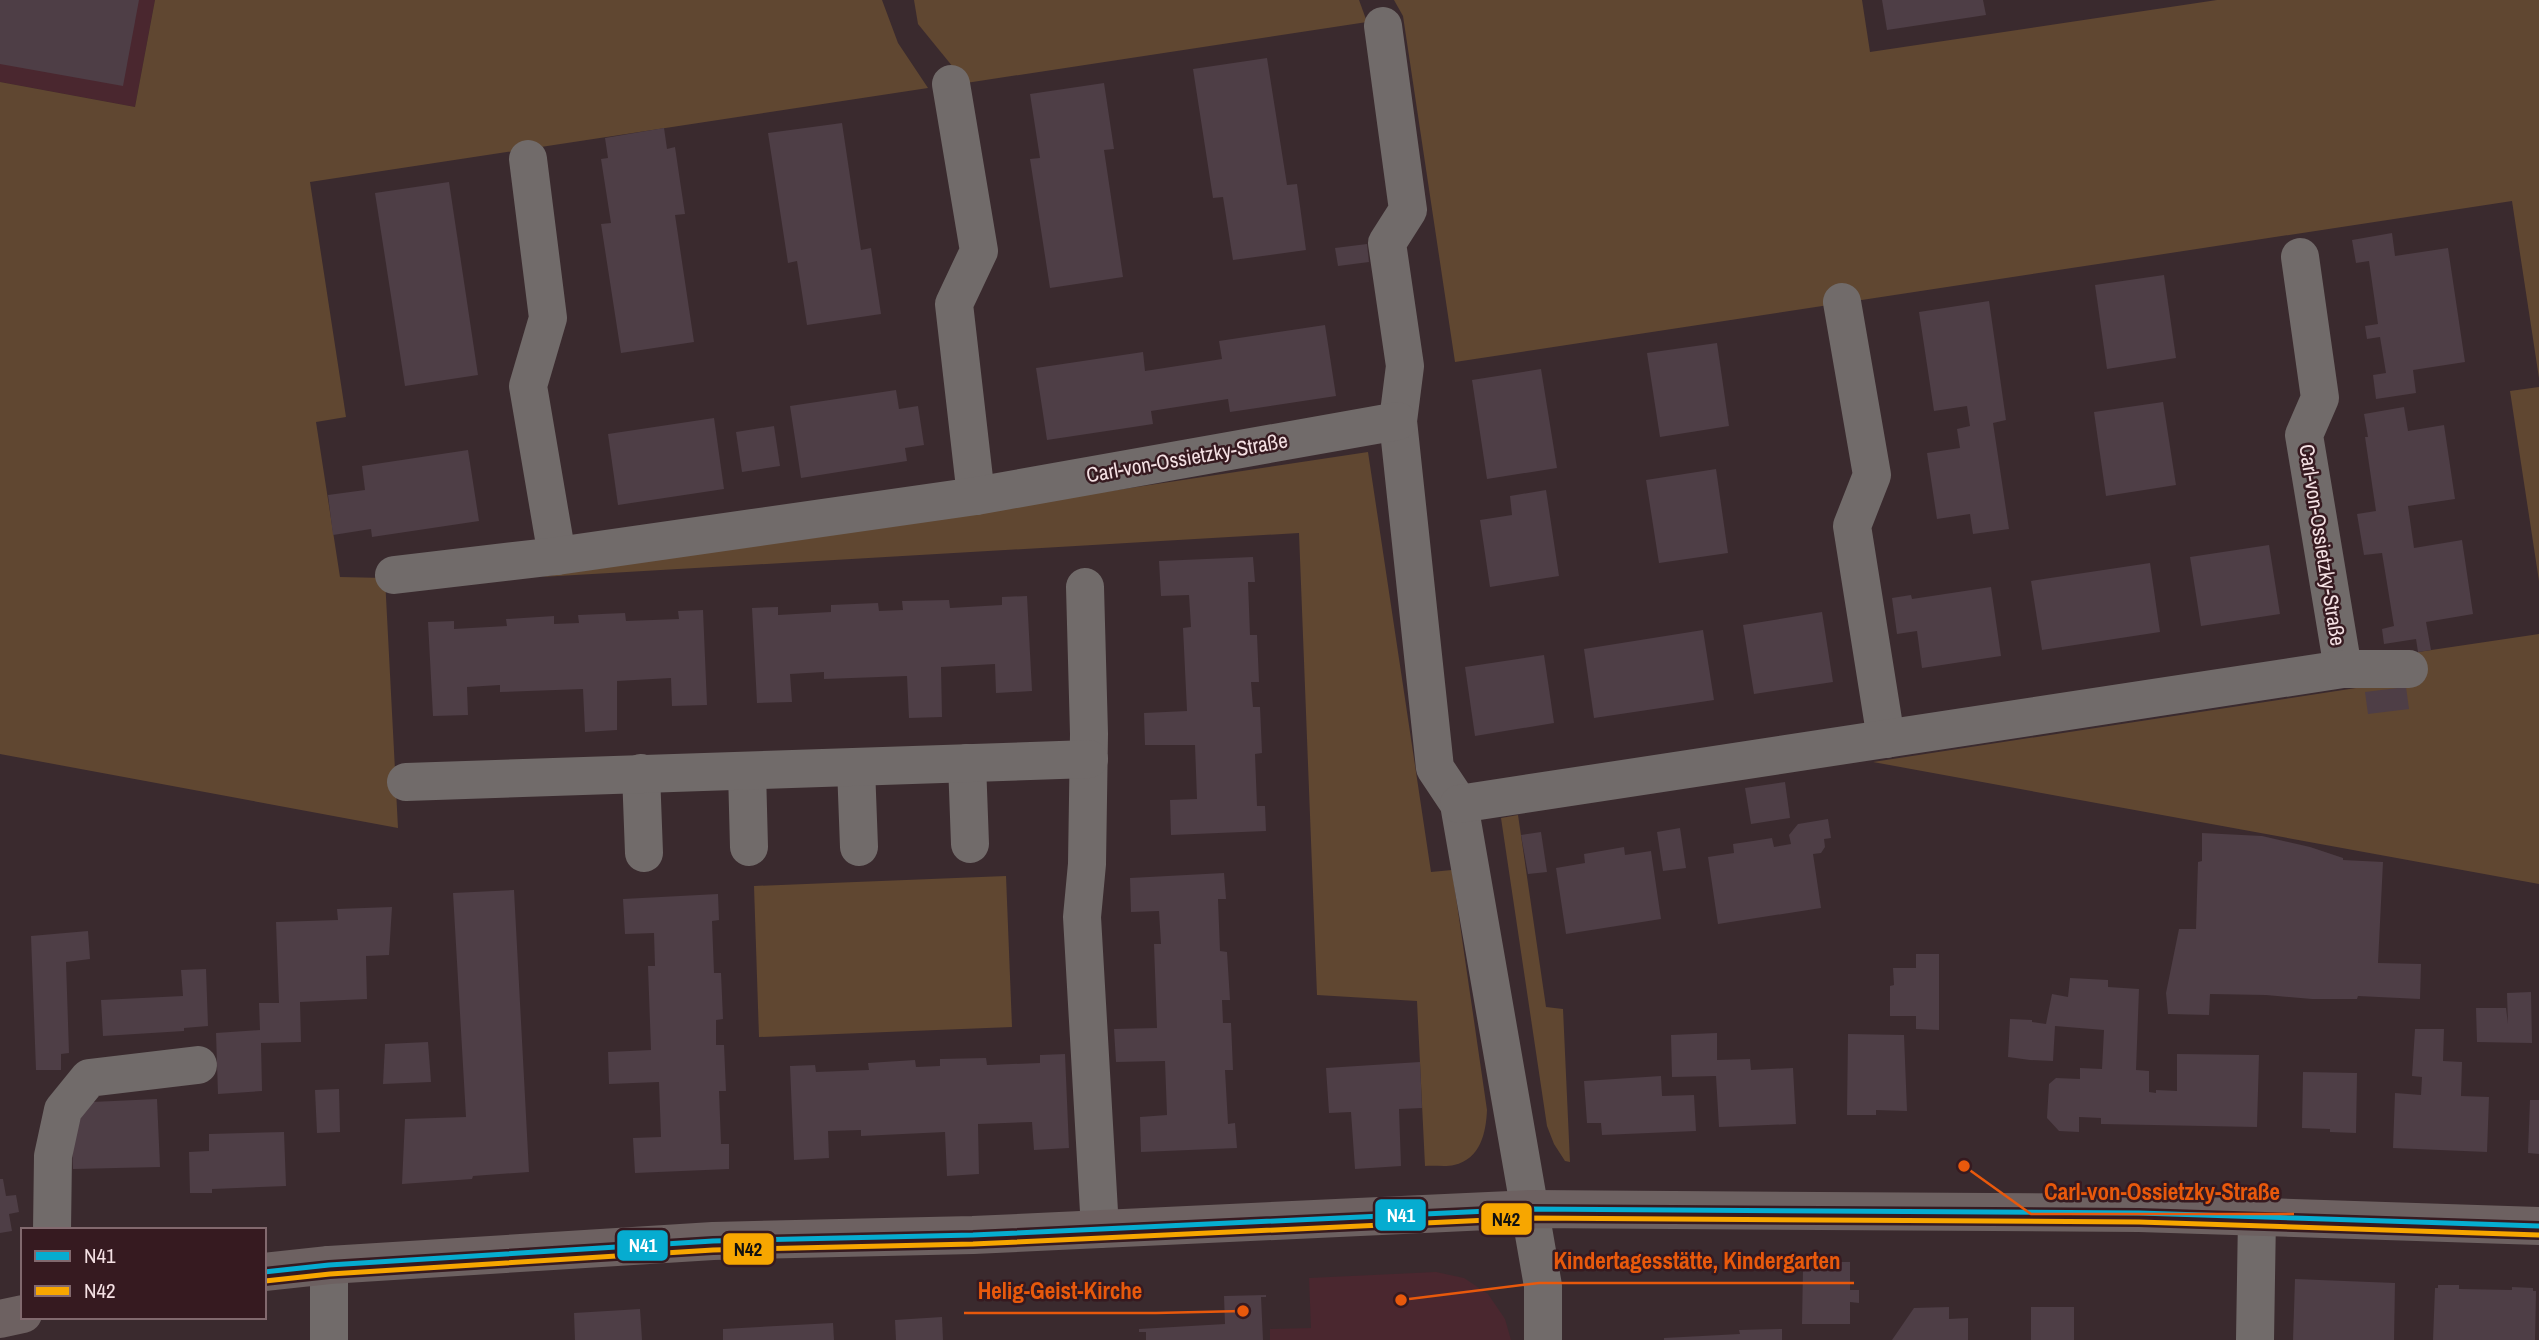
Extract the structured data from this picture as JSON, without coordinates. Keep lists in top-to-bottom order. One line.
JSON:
{"streets":{"street":["Carl-von-Ossietzky-Straße"]},"places":["Carl-von-Ossietzky-Straße","Kindertagesstätte, Kindergarten","Helig-Geist-Kirche"],"lines":["transit line N41","transit line N42"],"legend":["N41","N42"]}
